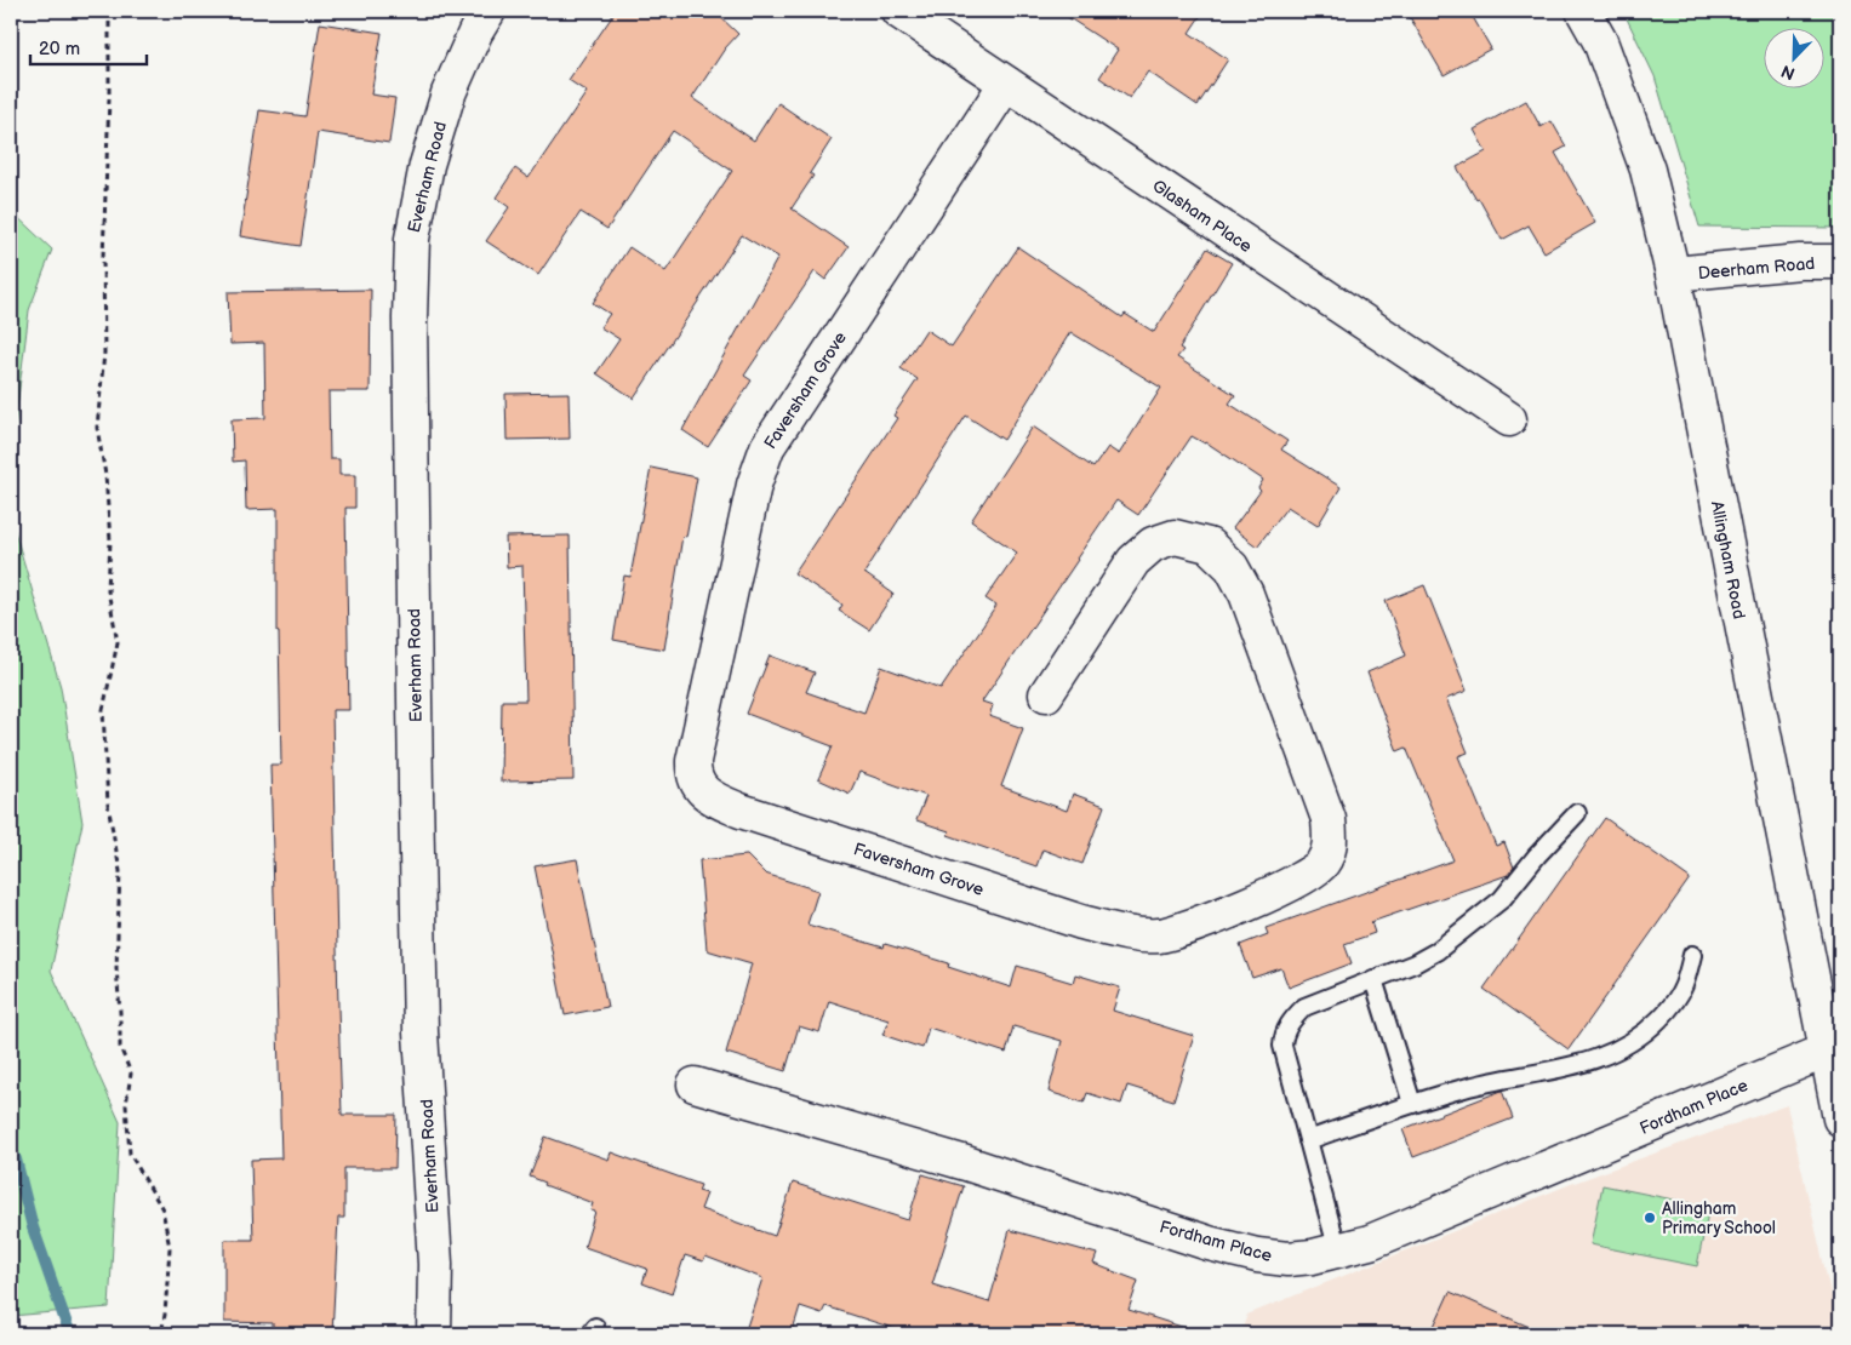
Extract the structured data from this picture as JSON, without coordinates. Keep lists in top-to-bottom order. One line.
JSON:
{"streets":{"street":["Everham Road","Glasham Place","Deerham Road","Faversham Grove","Allingham Road","Fordham Place"]},"crossings":[["Glasham Place","Faversham Grove"],["Deerham Road","Allingham Road"],["Allingham Road","Fordham Place"]],"places":["Allingham Primary School"],"scale_bar":"20 m","north":"bottom left"}
